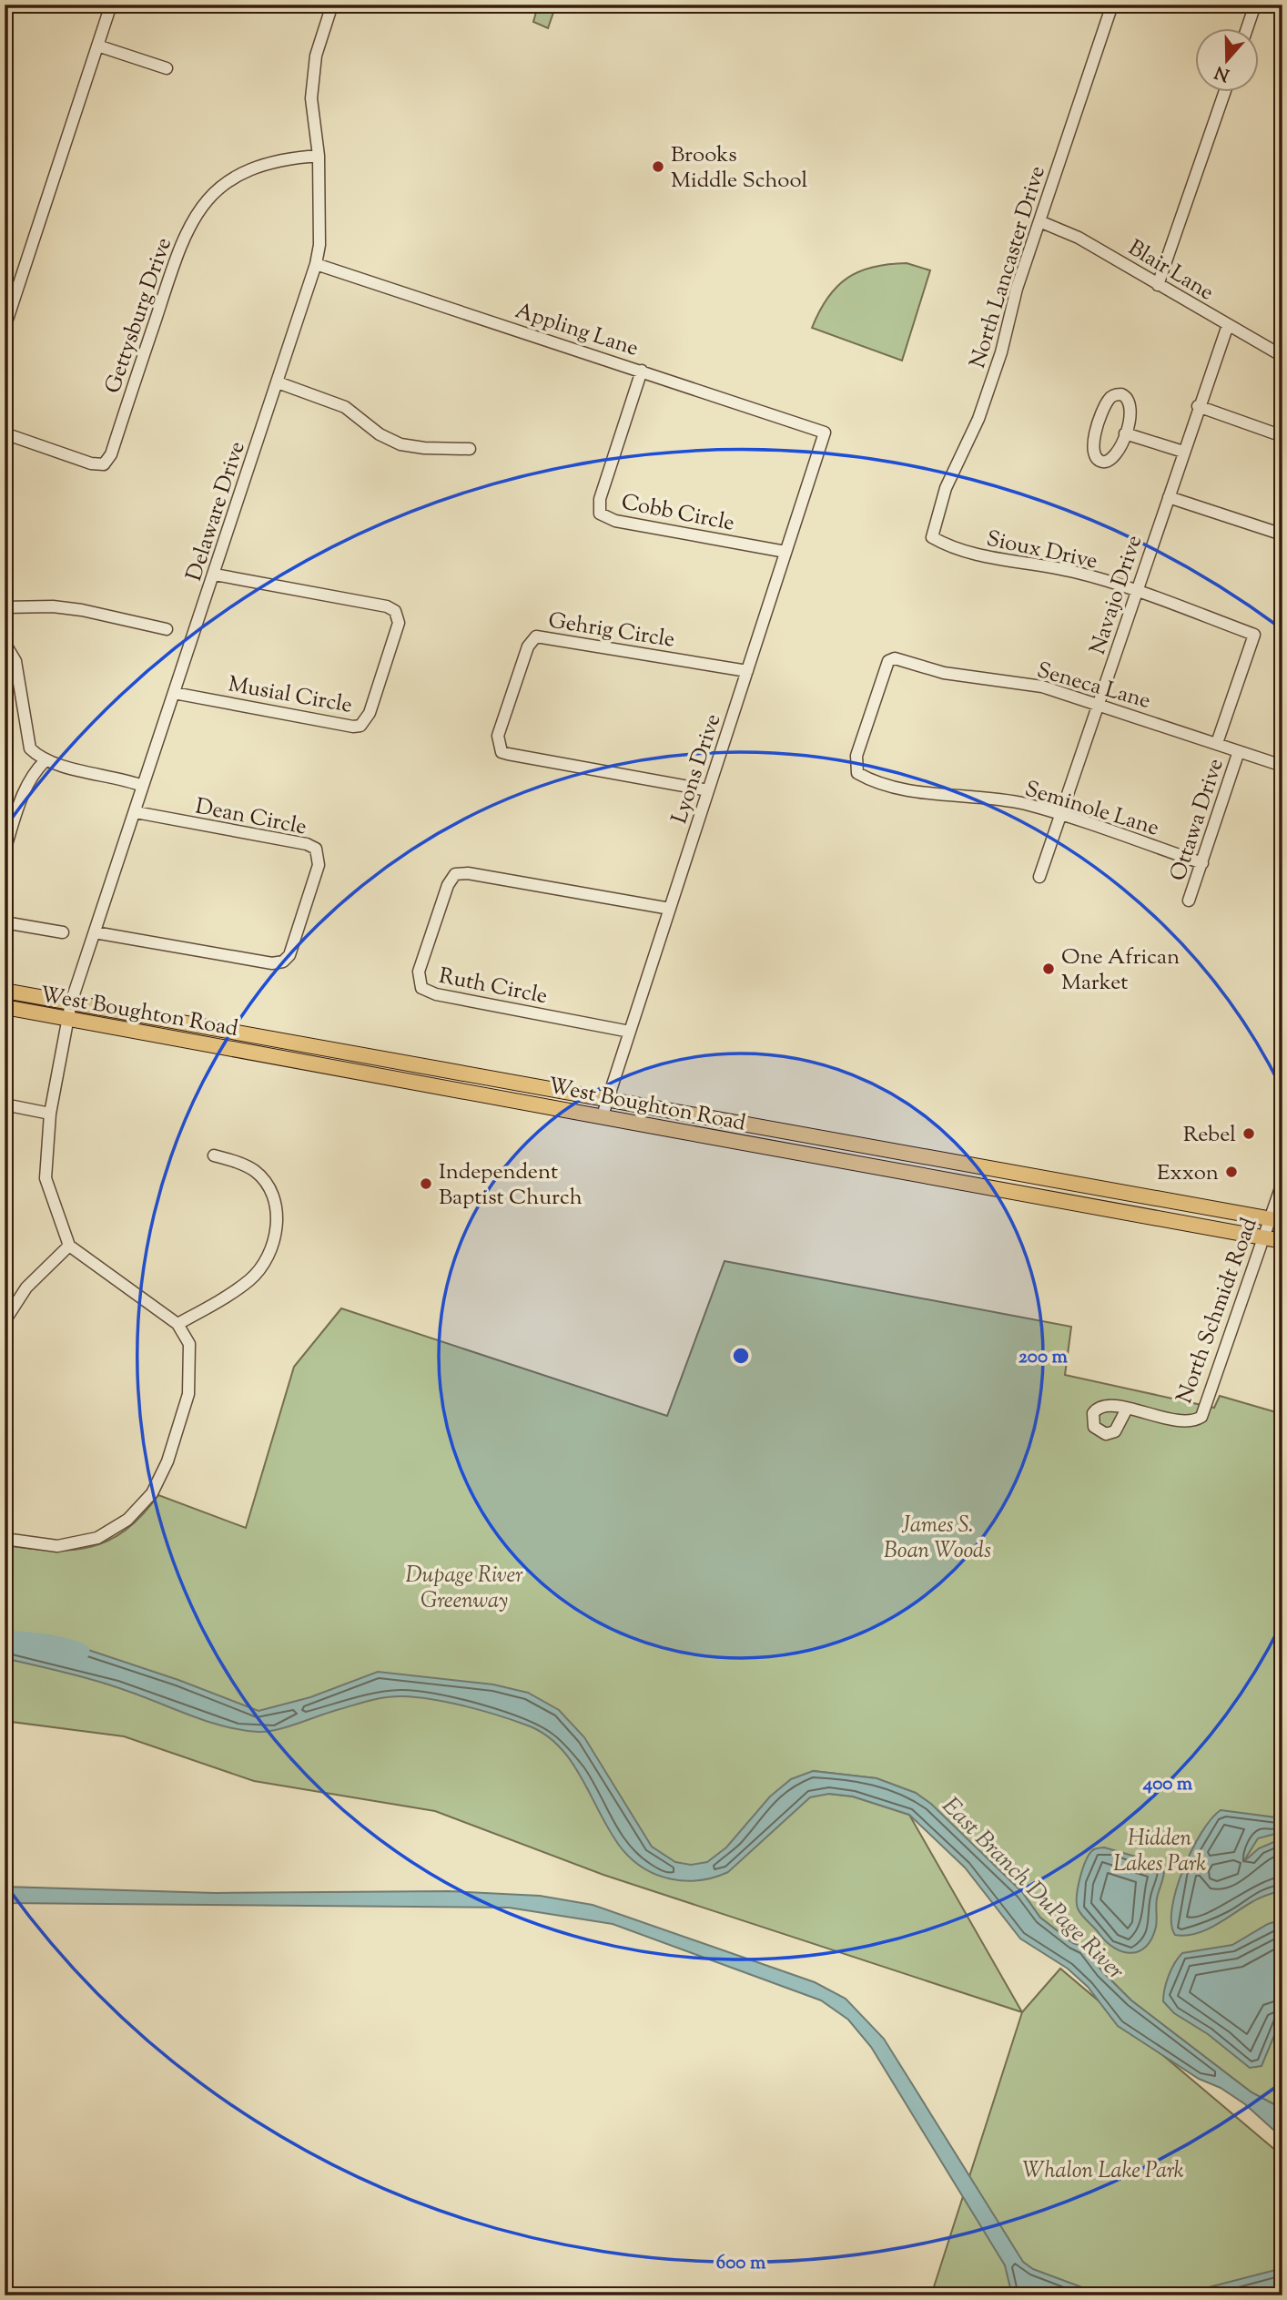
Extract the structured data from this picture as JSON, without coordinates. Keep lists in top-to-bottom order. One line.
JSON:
{"streets":{"main road":["West Boughton Road"],"street":["North Lancaster Drive","Blair Lane","Gettysburg Drive","Appling Lane","Delaware Drive","Cobb Circle","Sioux Drive","Navajo Drive","Gehrig Circle","Seneca Lane","Musial Circle","Lyons Drive","Seminole Lane","Dean Circle","Ottawa Drive","Ruth Circle","North Schmidt Road"]},"crossings":[["North Lancaster Drive","Blair Lane"],["North Lancaster Drive","Sioux Drive"],["Blair Lane","Navajo Drive"],["Gettysburg Drive","Delaware Drive"],["Appling Lane","Delaware Drive"],["Appling Lane","Cobb Circle"],["Appling Lane","Lyons Drive"],["Delaware Drive","Musial Circle"],["Delaware Drive","Dean Circle"],["Delaware Drive","West Boughton Road"],["Cobb Circle","Lyons Drive"],["Sioux Drive","Navajo Drive"],["Sioux Drive","Seneca Lane"],["Navajo Drive","Seneca Lane"],["Navajo Drive","Seminole Lane"],["Gehrig Circle","Lyons Drive"],["Seneca Lane","Seminole Lane"],["Seneca Lane","Ottawa Drive"],["Lyons Drive","Ruth Circle"],["Lyons Drive","West Boughton Road"],["Seminole Lane","Ottawa Drive"],["West Boughton Road","North Schmidt Road"]],"water":["East Branch DuPage River"],"parks":["James S. Boan Woods","Dupage River Greenway","Hidden Lakes Park","Whalon Lake Park"],"places":["Brooks Middle School","One African Market","Rebel","Exxon","Independent Baptist Church"],"north":"bottom","rings":["200 m","400 m","600 m"]}
